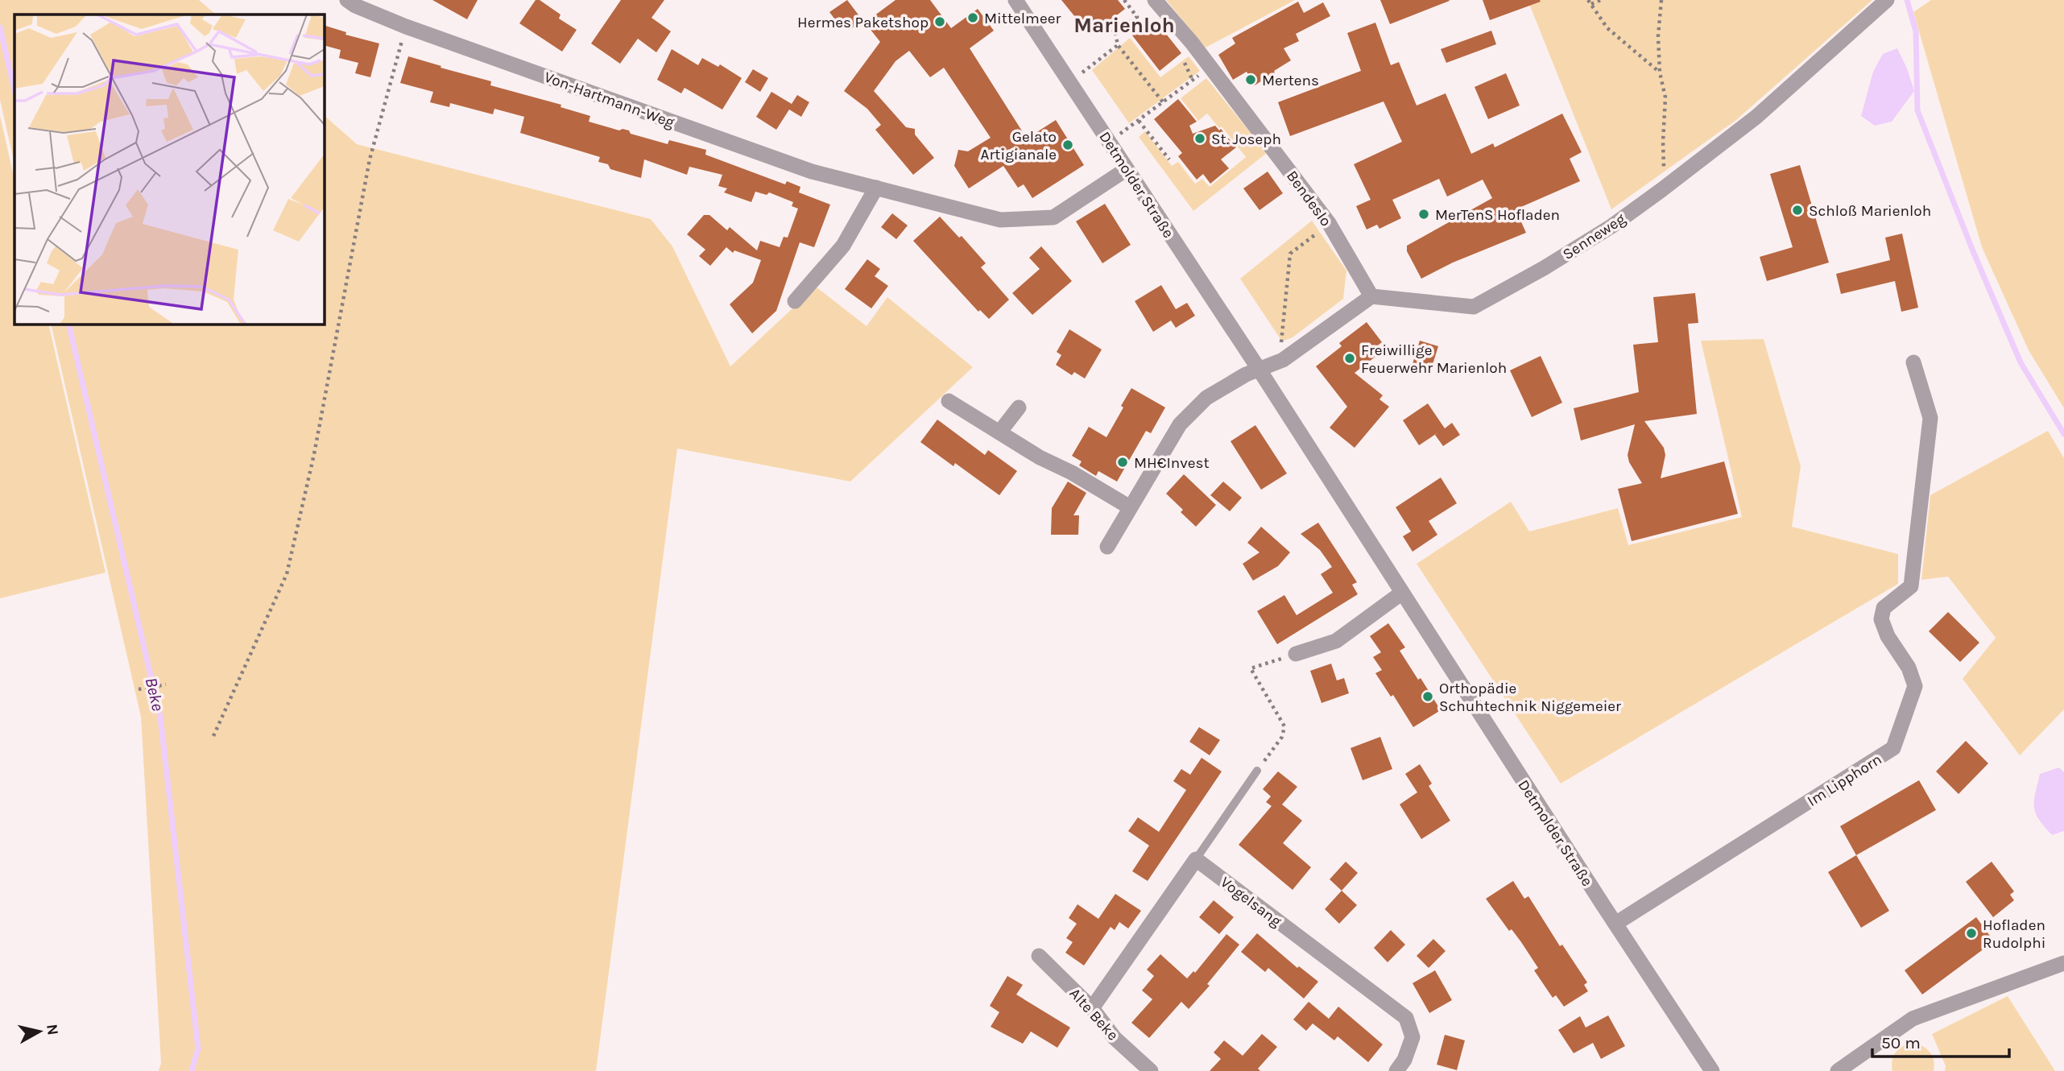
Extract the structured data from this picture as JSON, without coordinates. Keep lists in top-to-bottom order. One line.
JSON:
{"streets":{"street":["Von-Hartmann-Weg","Detmolder Straße","Bendeslo","Senneweg","Im Lipphorn","Vogelsang","Alte Beke"]},"crossings":[["Von-Hartmann-Weg","Detmolder Straße"],["Detmolder Straße","Im Lipphorn"],["Bendeslo","Senneweg"]],"districts":["Marienloh"],"water":["Beke"],"places":["Mittelmeer","Hermes Paketshop","Mertens","St. Joseph","Gelato Artigianale","Schloß Marienloh","MerTenS Hofladen","Freiwillige Feuerwehr Marienloh","MH€Invest","Orthopädie Schuhtechnik Niggemeier","Hofladen Rudolphi"],"scale_bar":"50 m","north":"right"}
